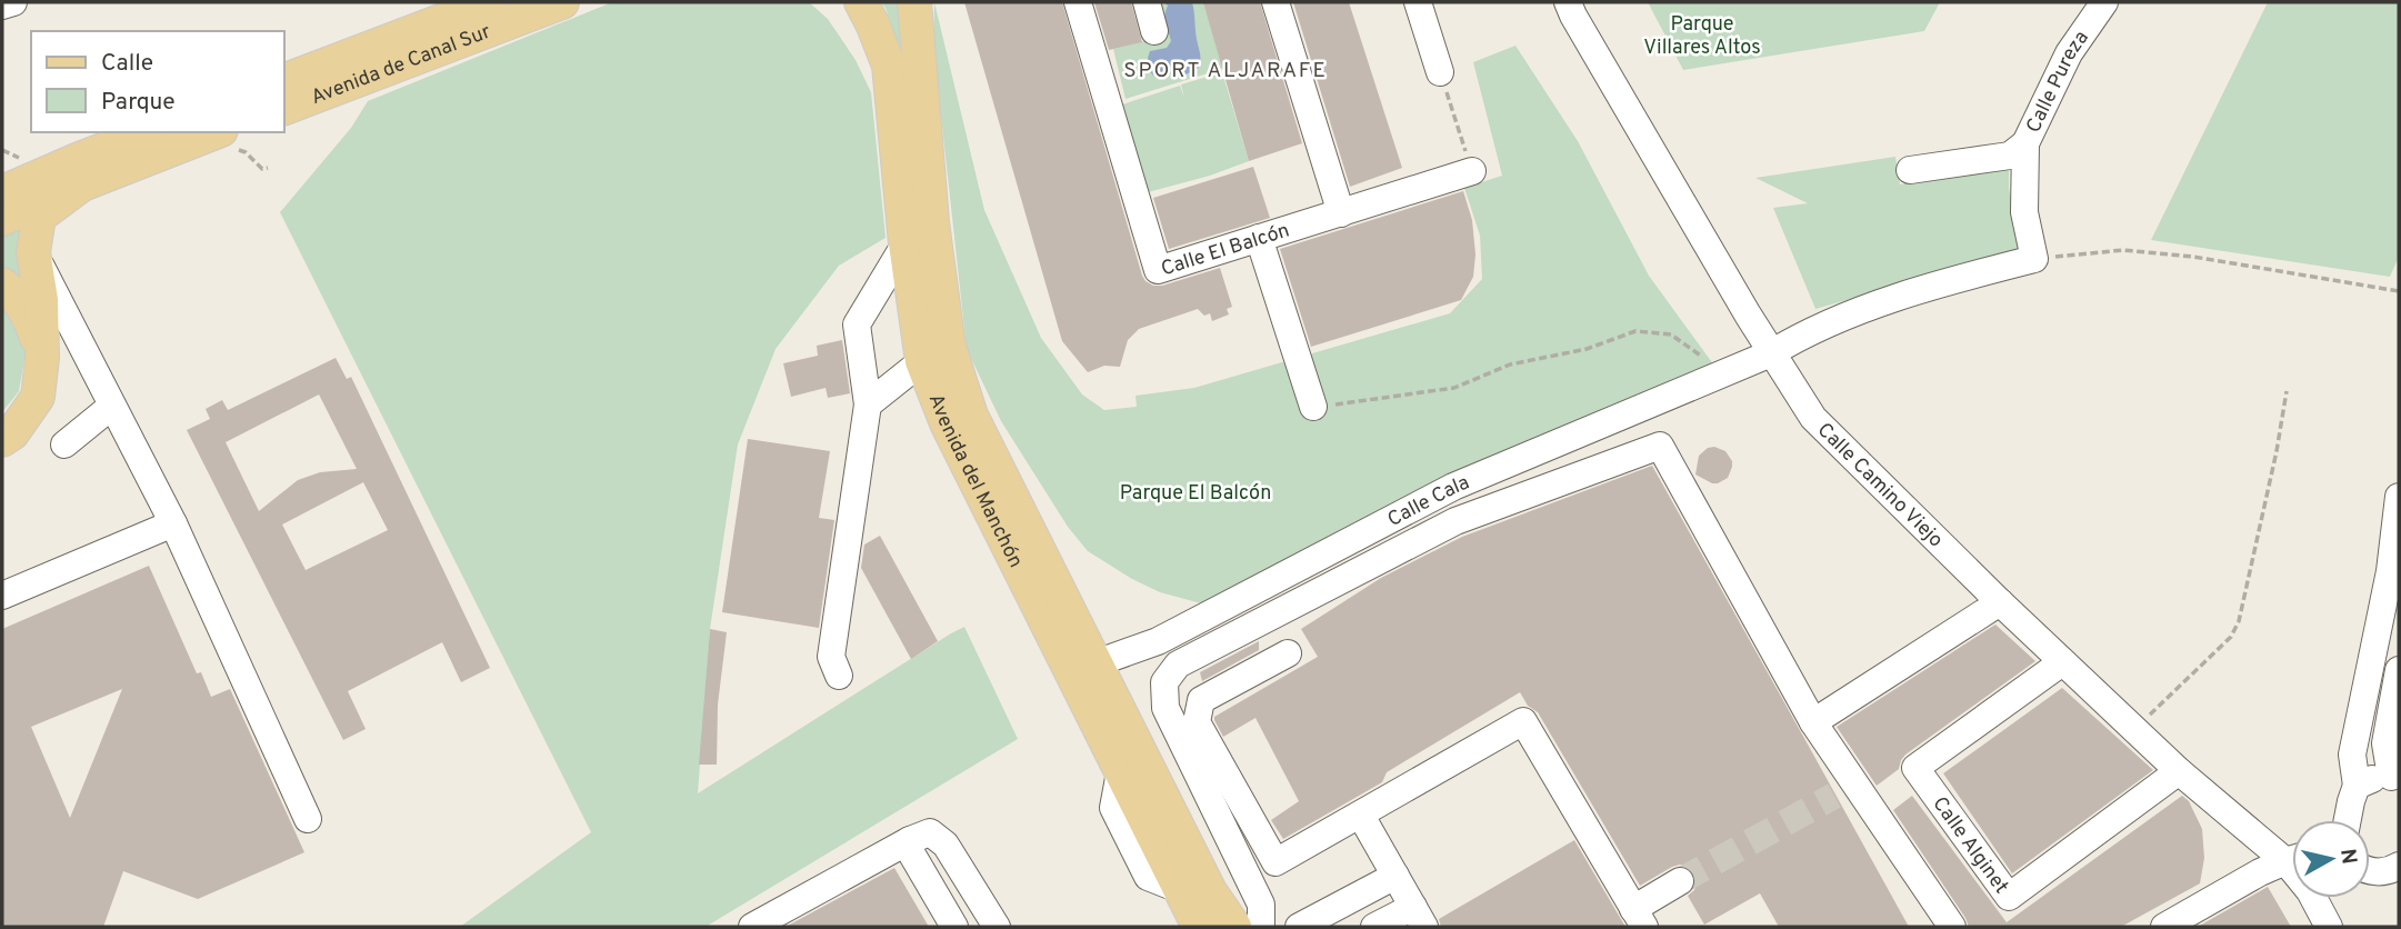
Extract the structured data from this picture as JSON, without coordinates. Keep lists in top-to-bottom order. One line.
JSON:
{"streets":{"main road":["Avenida de Canal Sur","Avenida del Manchón"],"street":["Calle Pureza","Calle El Balcón","Calle Camino Viejo","Calle Cala","Calle Alginet"]},"crossings":[["Calle Pureza","Calle Cala"],["Avenida del Manchón","Calle Cala"],["Calle Camino Viejo","Calle Cala"],["Calle Camino Viejo","Calle Alginet"]],"districts":["SPORT ALJARAFE"],"parks":["Parque Villares Altos","Parque El Balcón"],"legend":["Calle","Parque"],"north":"right"}
